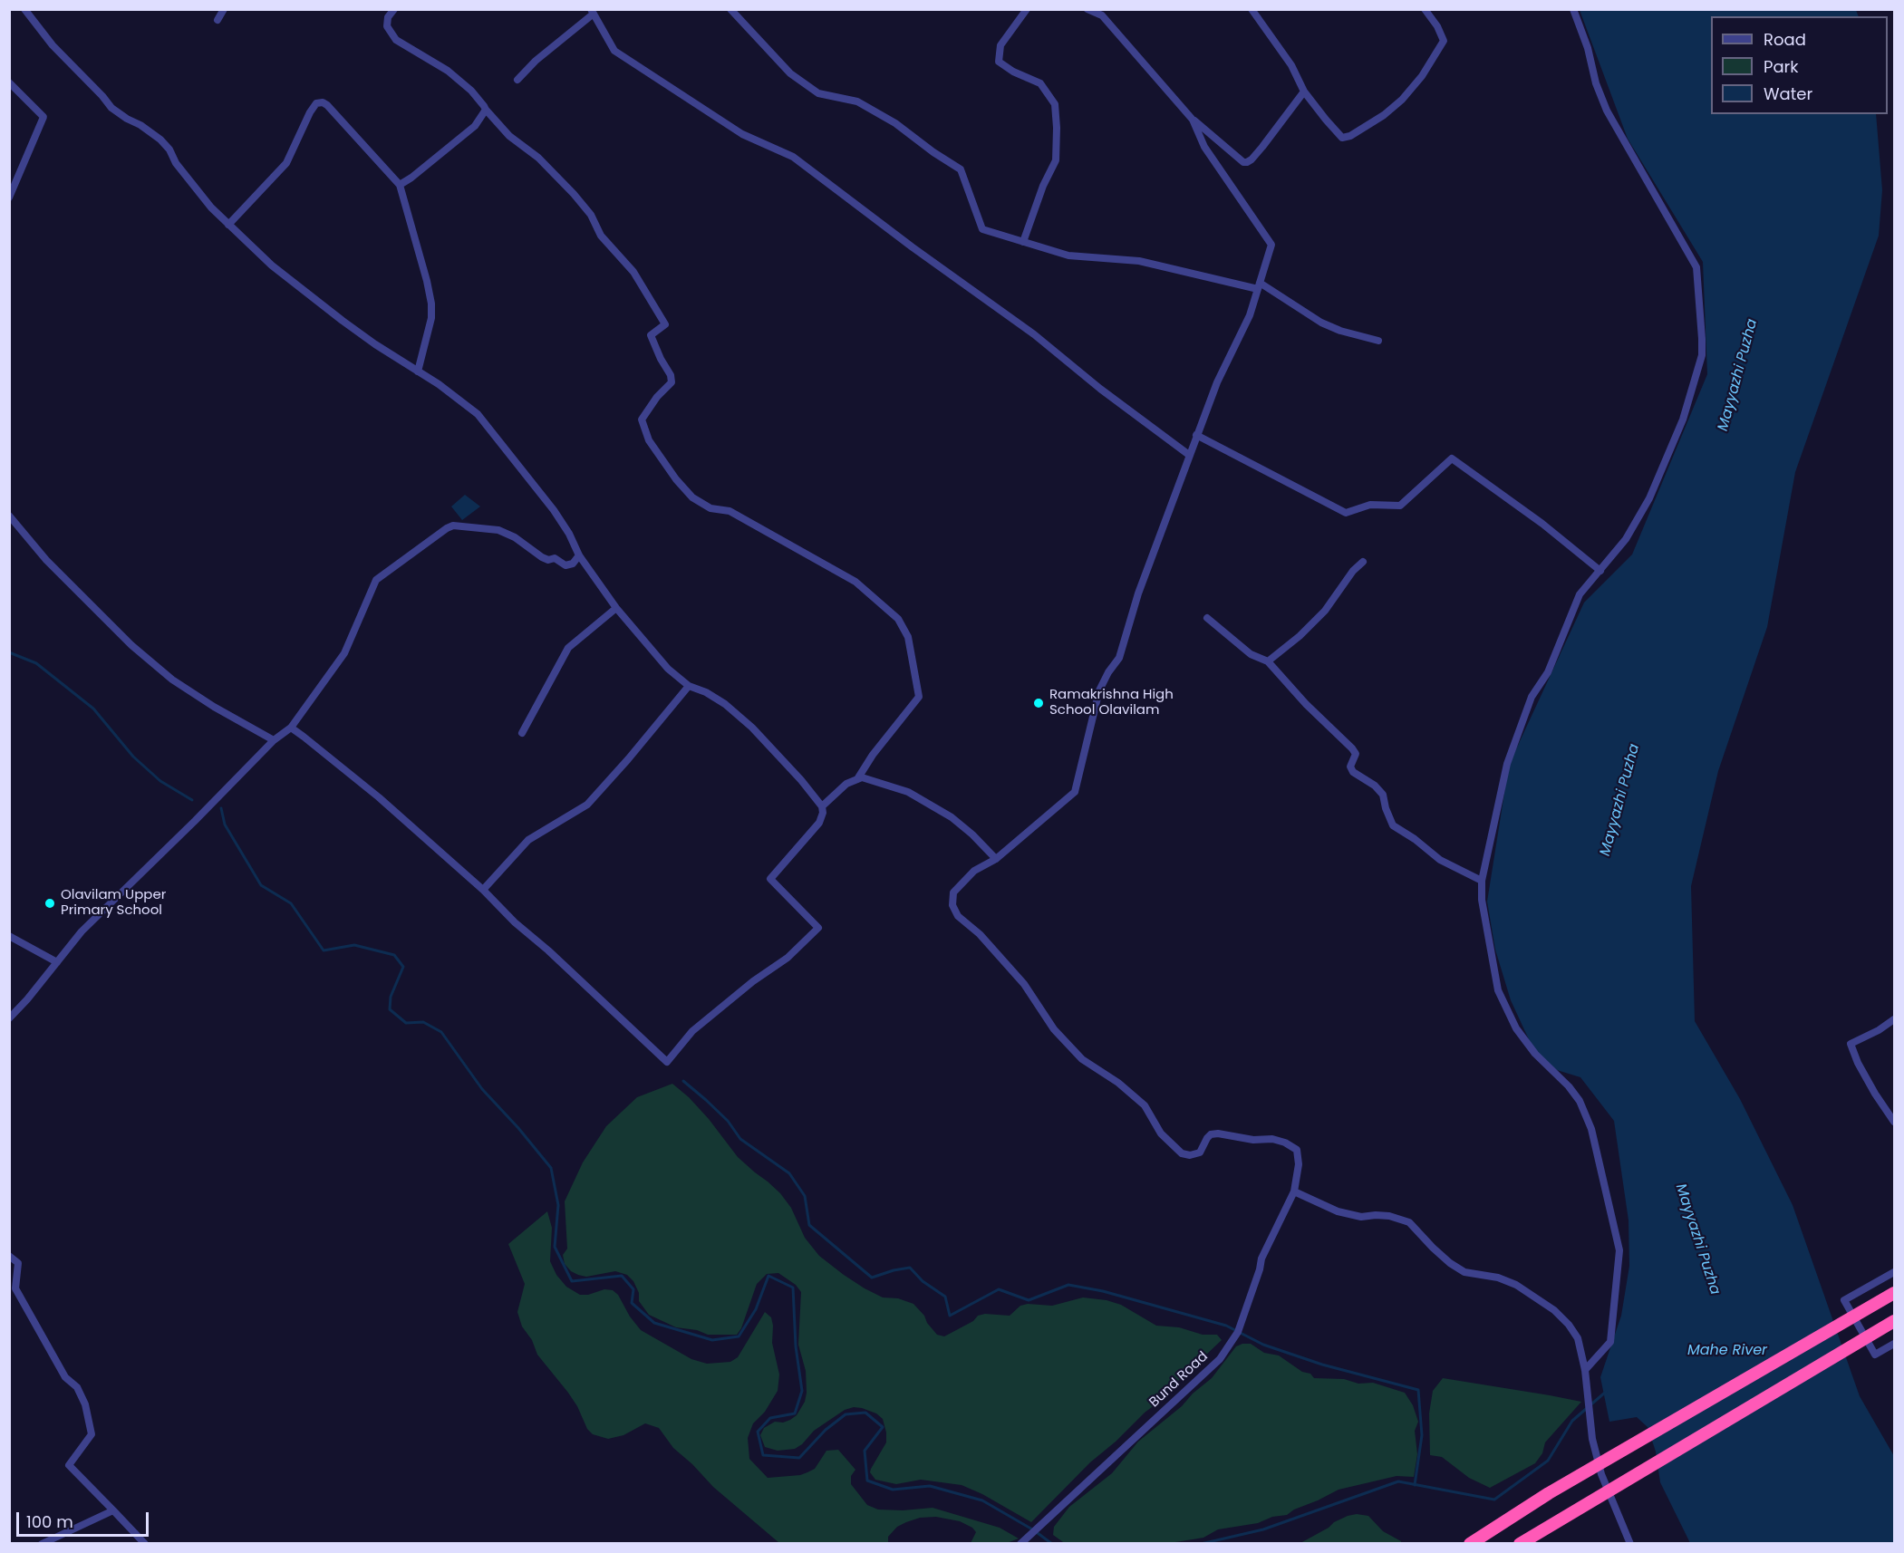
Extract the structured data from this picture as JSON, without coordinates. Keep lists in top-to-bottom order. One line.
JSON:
{"streets":{"street":["Bund Road"]},"water":["Mayyazhi Puzha","Mahe River"],"places":["Ramakrishna High School Olavilam","Olavilam Upper Primary School"],"legend":["Road","Park","Water"],"scale_bar":"100 m"}
